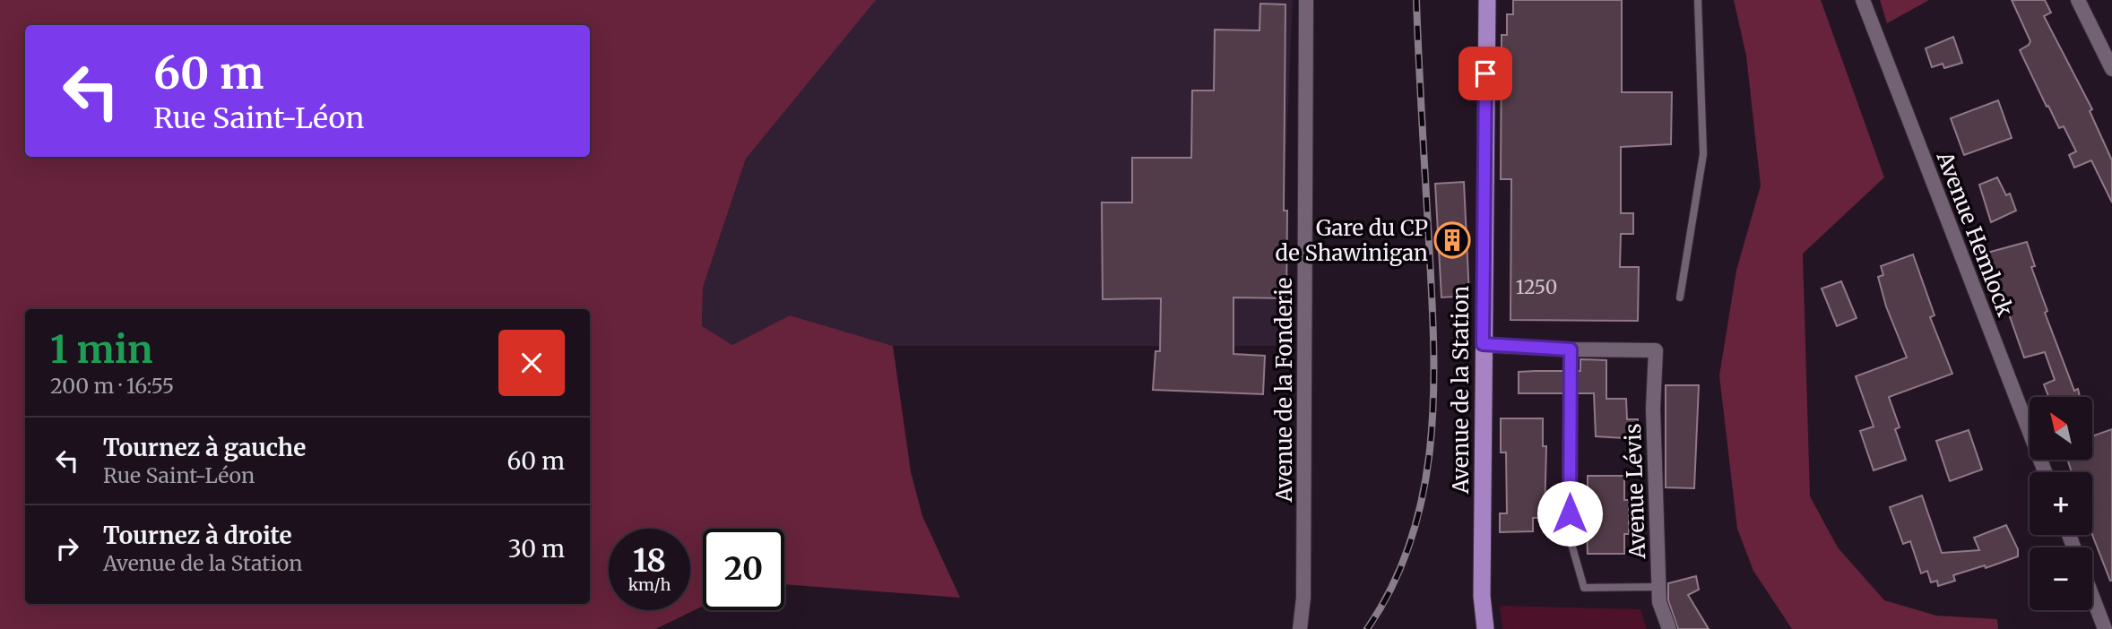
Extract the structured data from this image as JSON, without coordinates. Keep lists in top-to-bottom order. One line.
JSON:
{"streets":{"main road":["Avenue de la Station"],"street":["Avenue Hemlock","Avenue de la Fonderie","Avenue Lévis"]},"places":{"building":["Gare du CP de Shawinigan"]},"house_numbers":["1250"],"north":"top left","page":{"turn":["60 m","Rue Saint-Léon"],"heading":["1 min","200 m · 16:55"],"map_buttons":["+","−"],"list":[{"name":"Tournez à gauche","note":"Rue Saint-Léon","value":"60 m"},{"name":"Tournez à droite","note":"Avenue de la Station","value":"30 m"}],"speed":"18 km/h","limit":"20"}}
